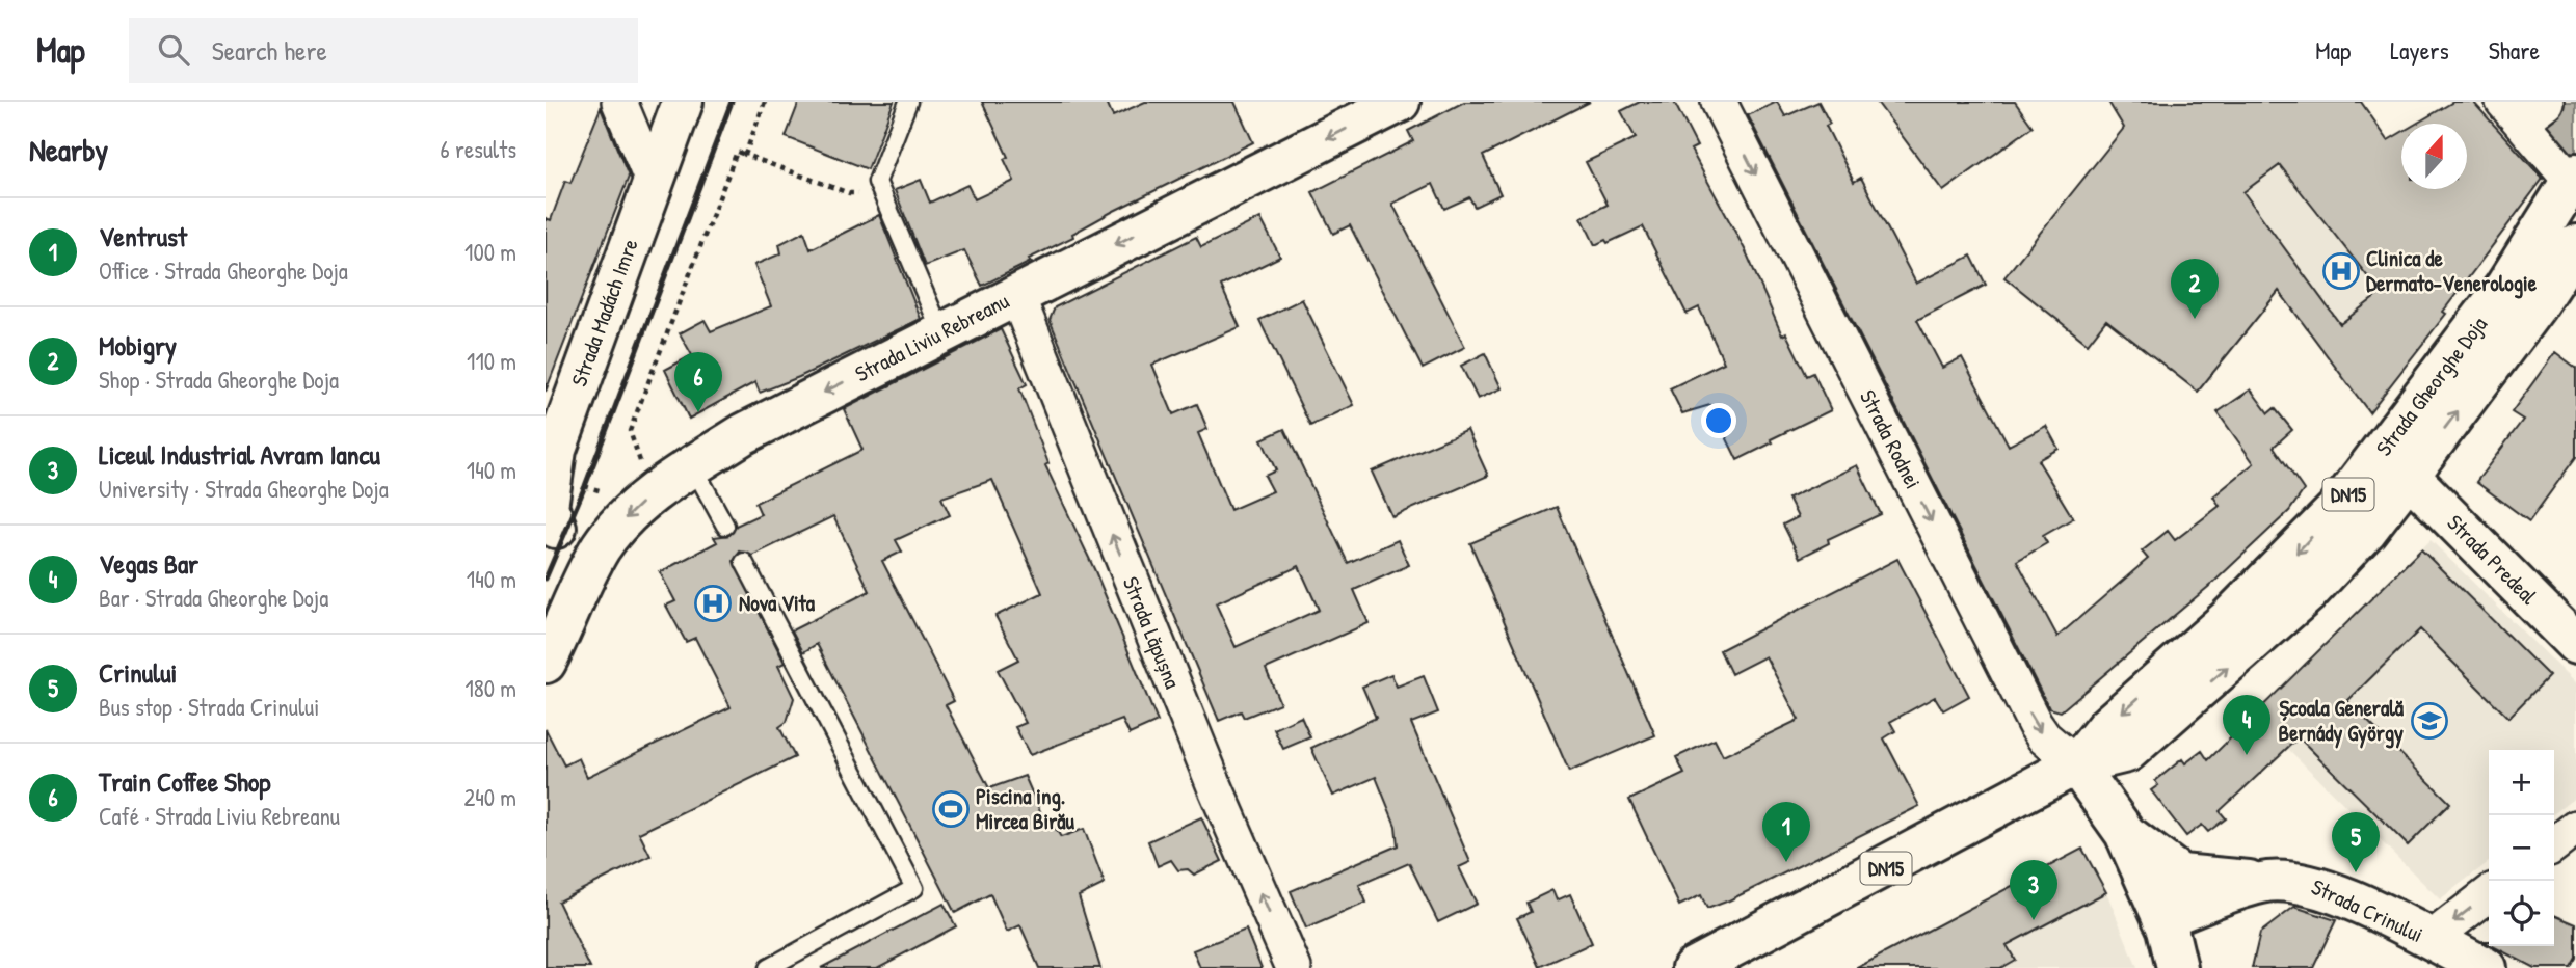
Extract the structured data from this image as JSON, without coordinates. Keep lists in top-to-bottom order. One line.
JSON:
{"streets":{"street":["Strada Madách Imre","Strada Liviu Rebreanu","Strada Gheorghe Doja","Strada Rodnei","DN15","Strada Predeal","Strada Lăpușna","Strada Crinului"]},"crossings":[["Strada Liviu Rebreanu","Strada Lăpușna"],["Strada Gheorghe Doja","Strada Rodnei"],["Strada Gheorghe Doja","Strada Predeal"]],"one_way":["Strada Liviu Rebreanu","Strada Rodnei","Strada Lăpușna"],"places":{"hospital":["Clinica de Dermato-Venerologie","Nova Vita"],"school or university":["Școala Generală Bernády György"],"sports":["Piscina ing. Mircea Birău"]},"north":"top","page":{"header":"Map","search":"Search here","nav":["Map","Layers","Share"],"heading":["Nearby","6 results"],"list":[{"mark":"1","name":"Ventrust","note":"Office · Strada Gheorghe Doja","value":"100 m"},{"mark":"2","name":"Mobigry","note":"Shop · Strada Gheorghe Doja","value":"110 m"},{"mark":"3","name":"Liceul Industrial Avram Iancu","note":"University · Strada Gheorghe Doja","value":"140 m"},{"mark":"4","name":"Vegas Bar","note":"Bar · Strada Gheorghe Doja","value":"140 m"},{"mark":"5","name":"Crinului","note":"Bus stop · Strada Crinului","value":"180 m"},{"mark":"6","name":"Train Coffee Shop","note":"Café · Strada Liviu Rebreanu","value":"240 m"}],"pins":["2","6","4","1","5","3"],"map_buttons":["+","−"]}}
